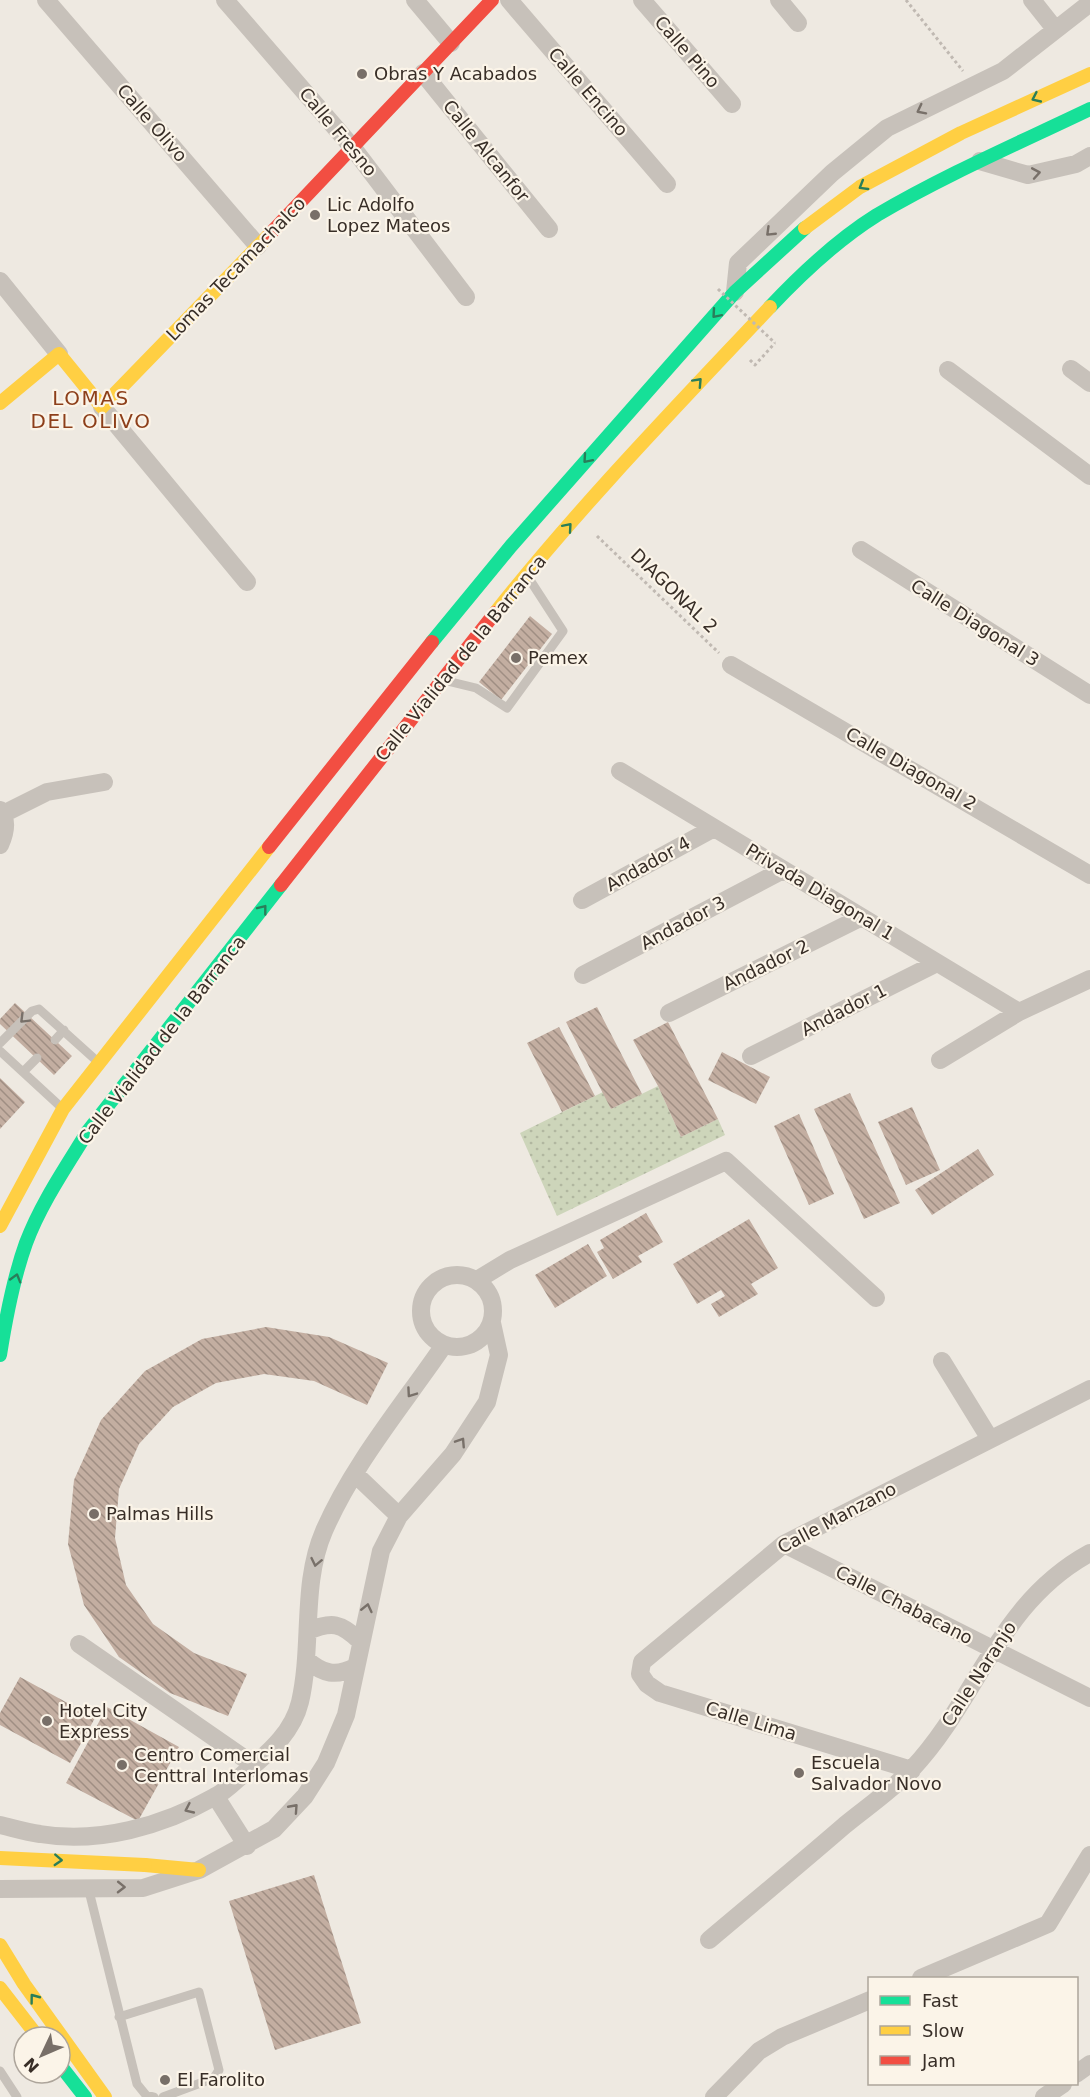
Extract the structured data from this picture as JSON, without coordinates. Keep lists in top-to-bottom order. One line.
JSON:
{"streets":{"main road":["Lomas Tecamachalco","Calle Vialidad de la Barranca"],"street":["Calle Pino","Calle Encino","Calle Olivo","Calle Fresno","Calle Alcanfor","Calle Diagonal 3","Calle Diagonal 2","Andador 4","Privada Diagonal 1","Andador 3","Andador 2","Andador 1","Calle Manzano","Calle Chabacano","Calle Naranjo","Calle Lima"],"path":["DIAGONAL 2"]},"crossings":[["Calle Olivo","Lomas Tecamachalco"],["Calle Fresno","Lomas Tecamachalco"],["Calle Alcanfor","Lomas Tecamachalco"],["DIAGONAL 2","Calle Diagonal 2"],["Andador 4","Privada Diagonal 1"],["Privada Diagonal 1","Andador 3"],["Privada Diagonal 1","Andador 2"],["Privada Diagonal 1","Andador 1"],["Calle Manzano","Calle Chabacano"],["Calle Manzano","Calle Lima"],["Calle Chabacano","Calle Naranjo"],["Calle Naranjo","Calle Lima"]],"districts":["LOMAS DEL OLIVO"],"places":["Obras Y Acabados","Lic Adolfo Lopez Mateos","Pemex","Palmas Hills","Hotel City Express","Centro Comercial Centtral Interlomas","Escuela Salvador Novo","El Farolito"],"legend":["Fast","Slow","Jam"],"north":"bottom left"}
